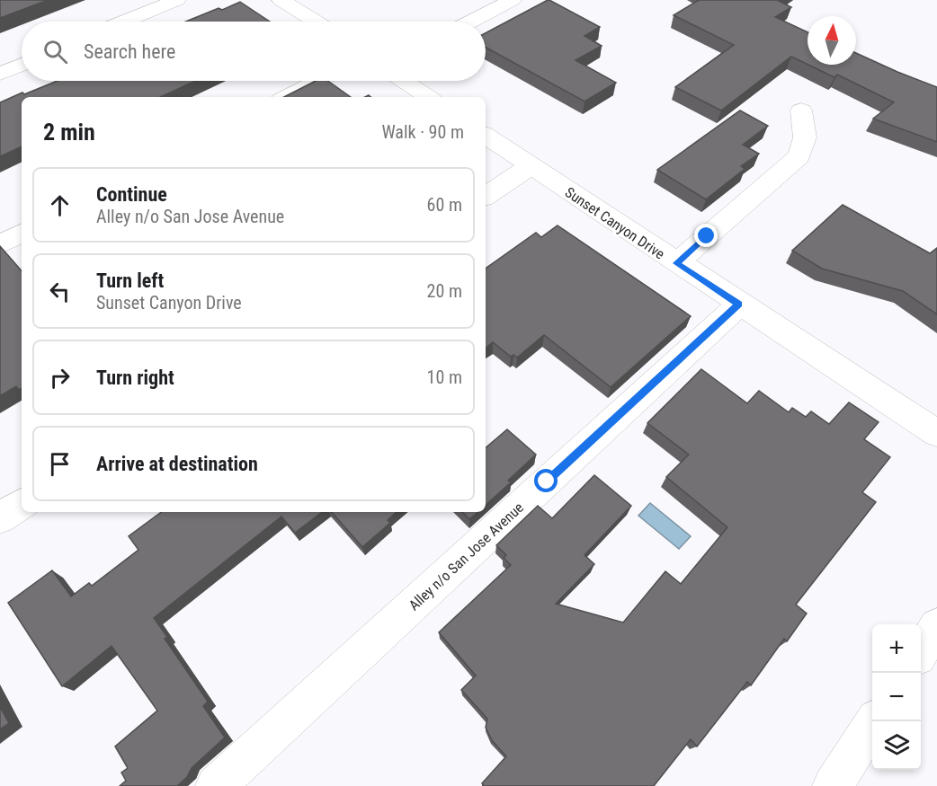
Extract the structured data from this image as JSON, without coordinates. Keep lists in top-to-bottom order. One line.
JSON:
{"streets":{"street":["Sunset Canyon Drive","Alley n/o San Jose Avenue"]},"crossings":[["Sunset Canyon Drive","Alley n/o San Jose Avenue"]],"north":"top","page":{"search":"Search here","heading":["2 min","Walk · 90 m"],"list":[["Continue","Alley n/o San Jose Avenue","60 m"],["Turn left","Sunset Canyon Drive","20 m"],["Turn right","10 m"],"Arrive at destination"],"map_buttons":["+","−"]}}
